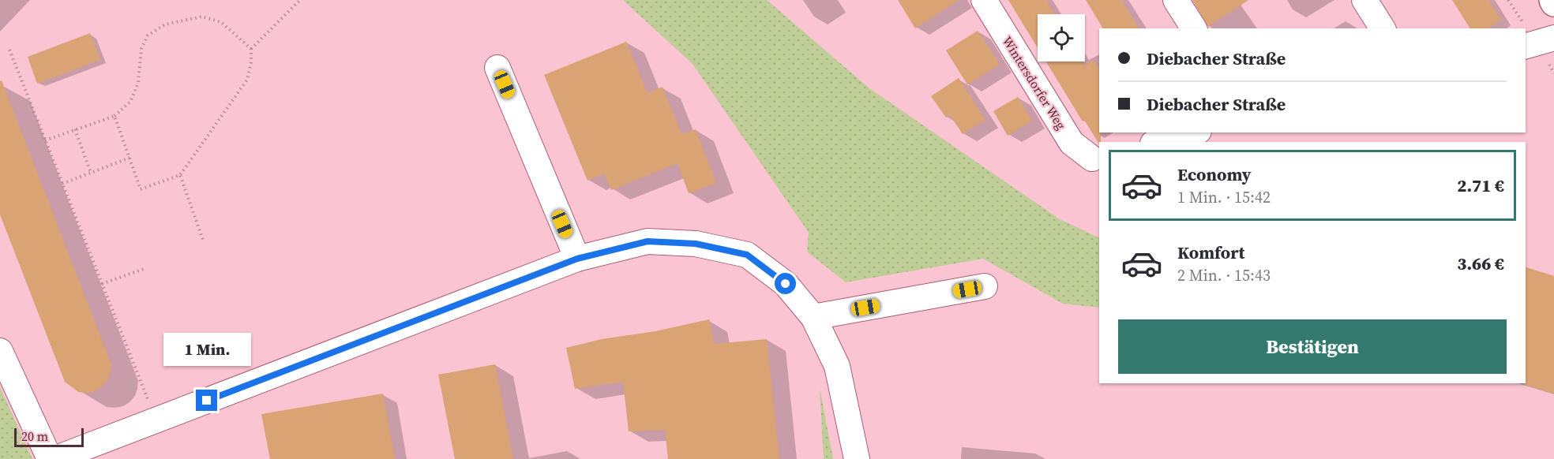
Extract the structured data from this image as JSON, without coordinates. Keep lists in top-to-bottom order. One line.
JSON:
{"streets":{"street":["Wintersdorfer Weg"]},"scale_bar":"20 m","page":{"banner":["Diebacher Straße","Diebacher Straße"],"list":[{"name":"Economy","note":"1 Min. · 15:42","value":"2.71 €"},{"name":"Komfort","note":"2 Min. · 15:43","value":"3.66 €"}],"buttons":"Bestätigen","bubble":"1 Min.","scale":"20 m"}}
